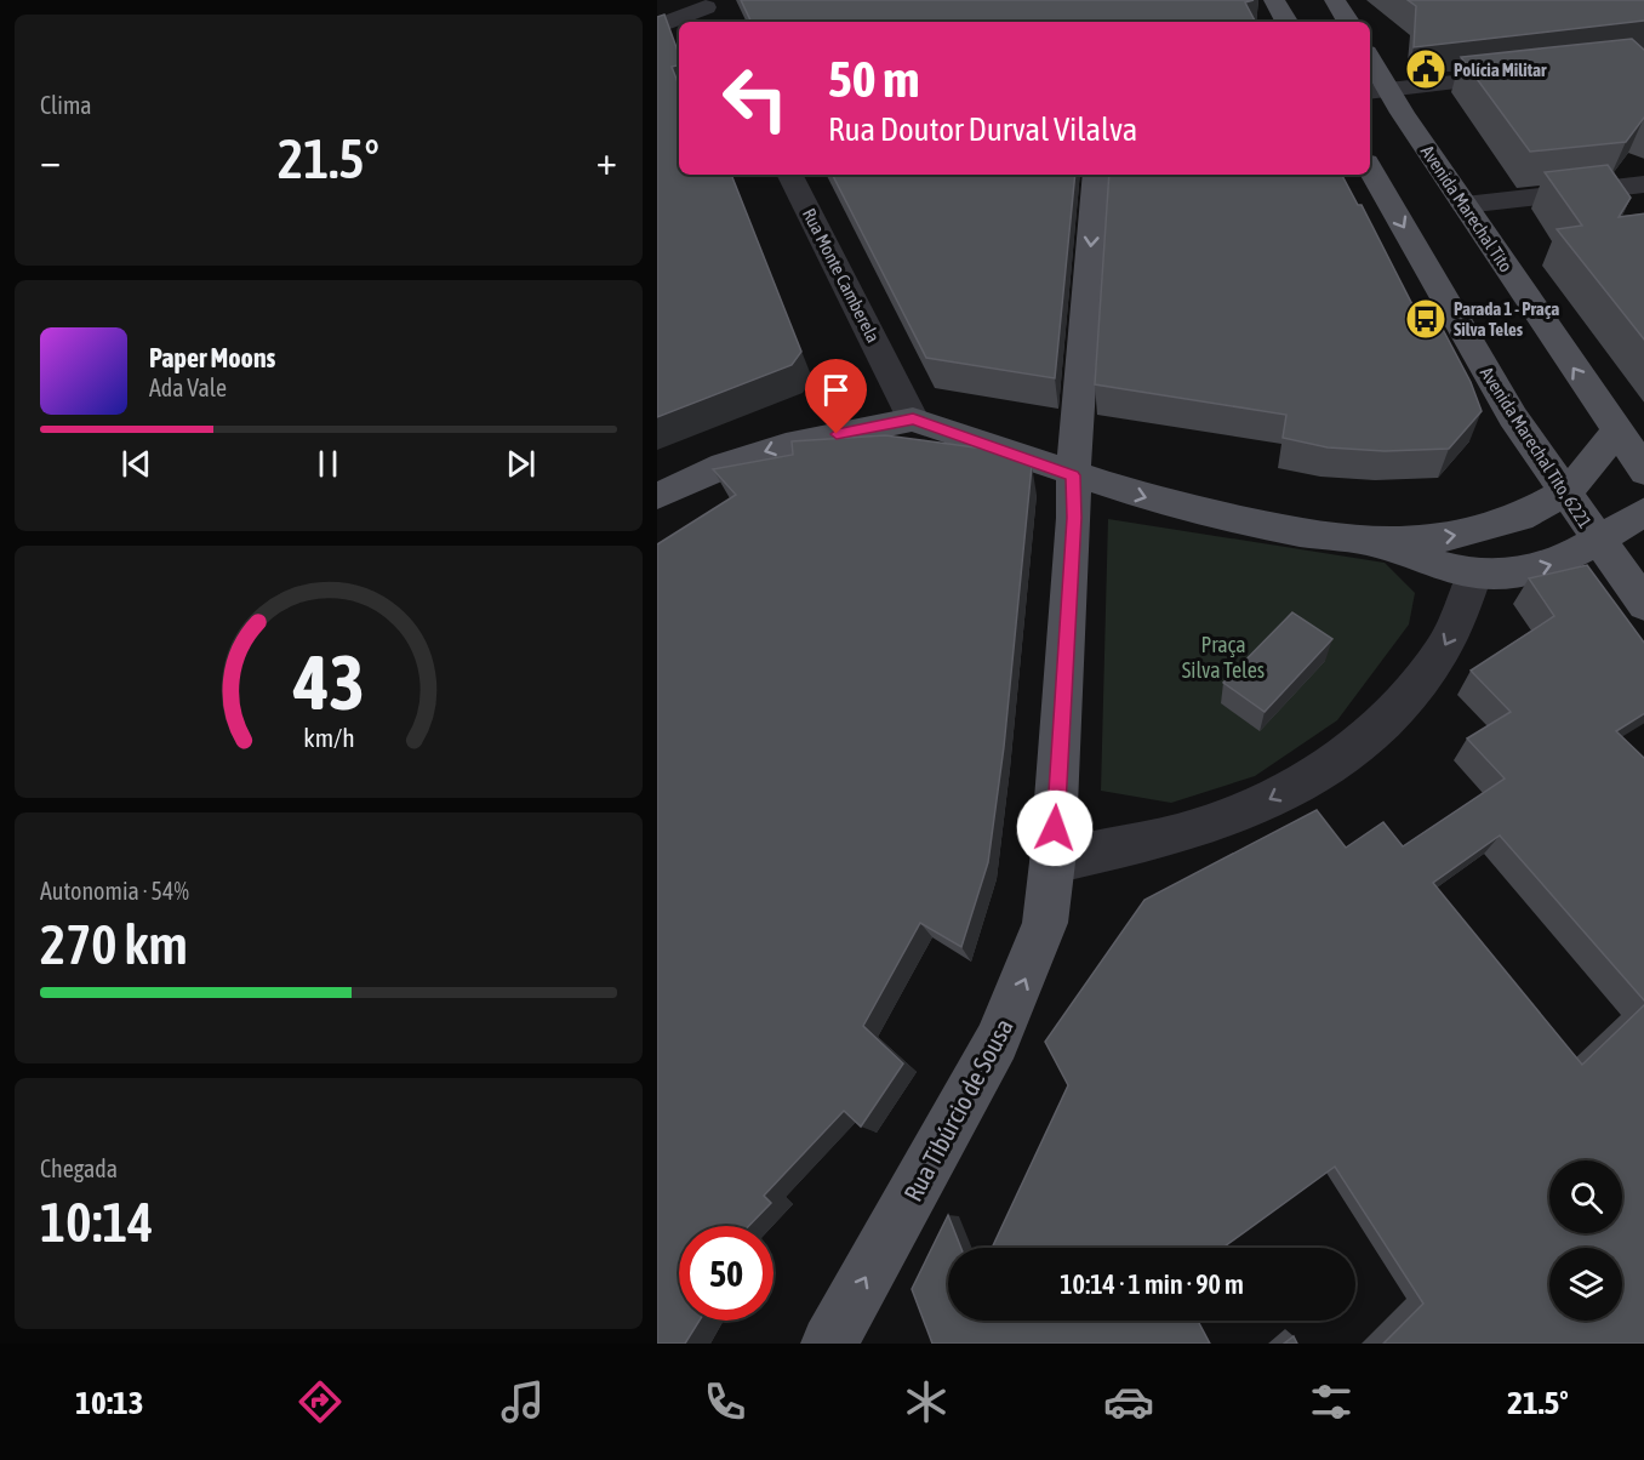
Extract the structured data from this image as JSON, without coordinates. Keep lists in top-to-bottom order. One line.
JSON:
{"streets":{"main road":["Avenida Marechal Tito","Avenida Marechal Tito, 6221","Rua Tibúrcio de Sousa"],"street":["Rua Monte Camberela"]},"one_way":["Avenida Marechal Tito","Avenida Marechal Tito, 6221","Rua Tibúrcio de Sousa"],"parks":["Praça Silva Teles"],"places":{"public building":["Polícia Militar"],"bus stop":["Parada 1 - Praça Silva Teles"]},"page":{"tile":["Clima",["Autonomia · 54%","270 km"],["Chegada","10:14"]],"turn":["50 m","Rua Doutor Durval Vilalva"],"heat":["−","21.5°","+"],"song":["Paper Moons","Ada Vale"],"limit":"50","trip":"10:14 · 1 min · 90 m","tabs":["10:13","21.5°"],"gauge":["43","km/h"]}}
